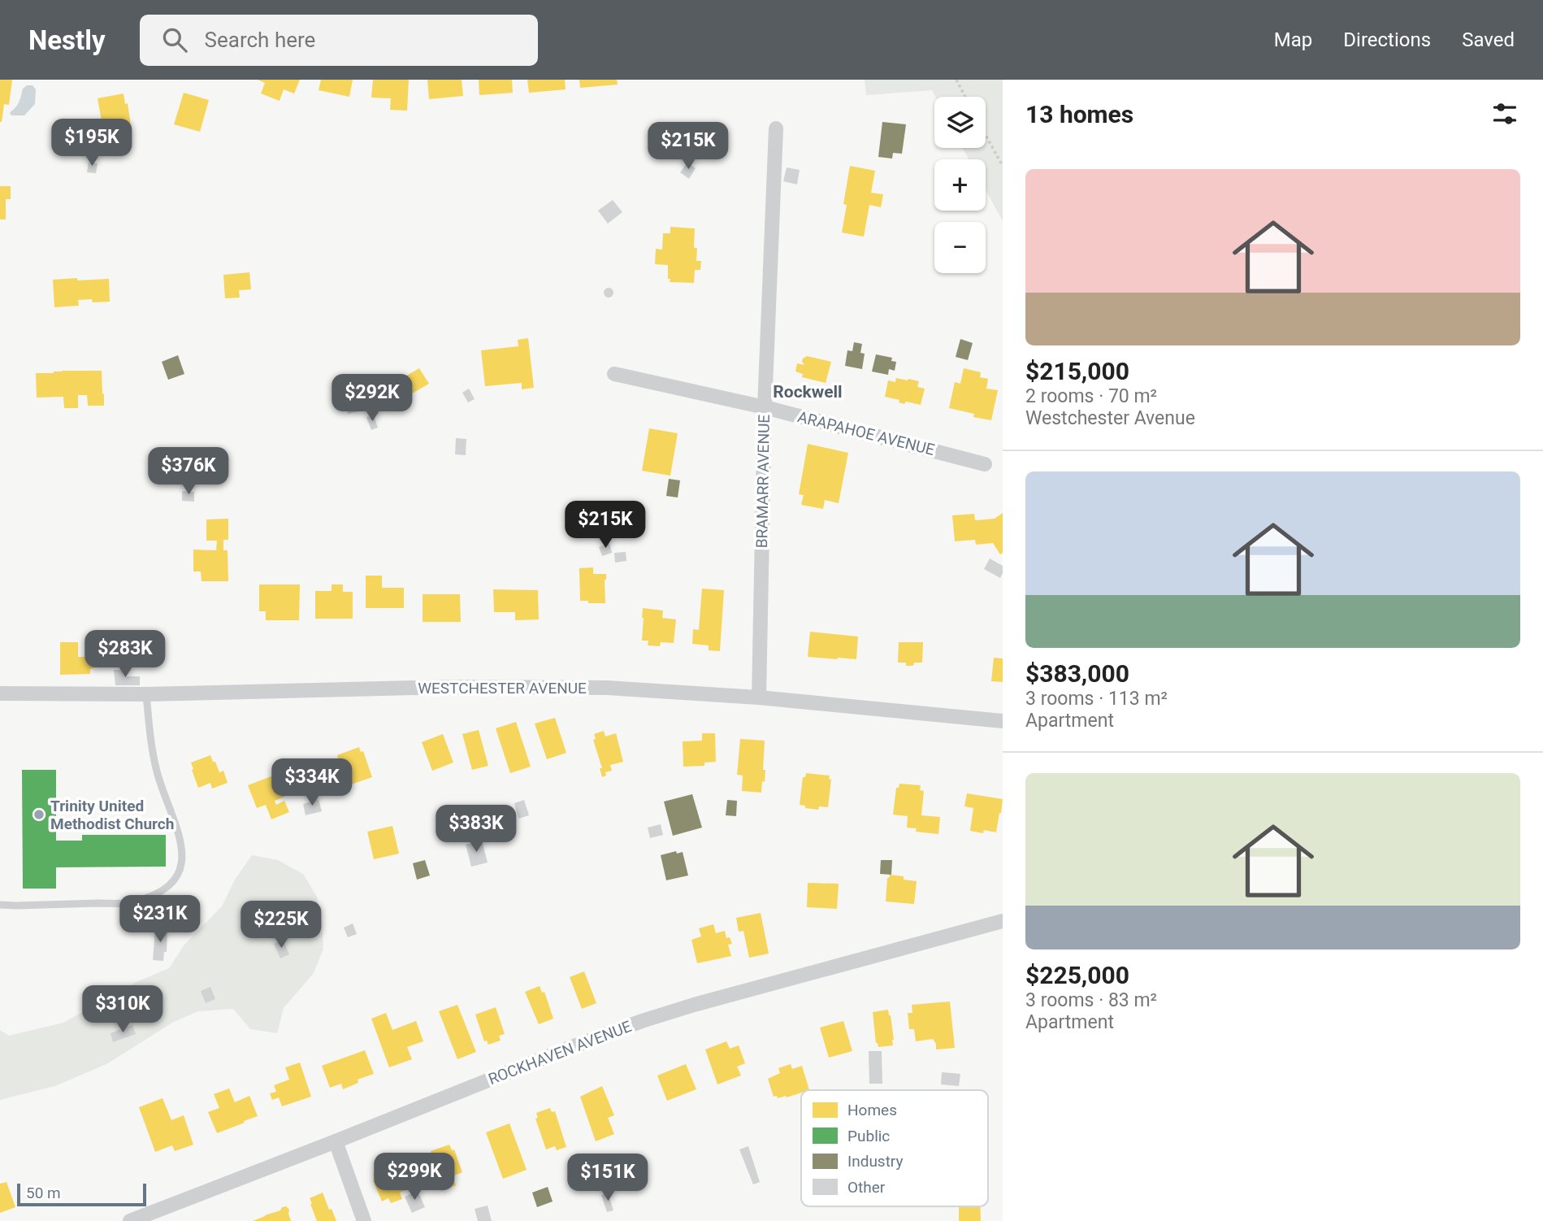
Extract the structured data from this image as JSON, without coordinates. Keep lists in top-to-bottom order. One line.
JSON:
{"streets":{"street":["ARAPAHOE AVENUE","BRAMARR AVENUE","WESTCHESTER AVENUE","ROCKHAVEN AVENUE"]},"crossings":[["ARAPAHOE AVENUE","BRAMARR AVENUE"],["BRAMARR AVENUE","WESTCHESTER AVENUE"]],"districts":["Rockwell"],"places":["Trinity United Methodist Church"],"legend":["Homes","Public","Industry","Other"],"scale_bar":"50 m","page":{"header":"Nestly","search":"Search here","nav":["Map","Directions","Saved"],"heading":"13 homes","map_buttons":["+","−"],"price":["$195K","$215K","$292K","$376K","$215K","$283K","$334K","$383K","$231K","$225K","$310K","$299K","$151K"],"list":[{"name":"$215,000","note":"2 rooms · 70 m² · Westchester Avenue"},{"name":"$383,000","note":"3 rooms · 113 m² · Apartment"},{"name":"$225,000","note":"3 rooms · 83 m² · Apartment"}],"scale":"50 m"}}
